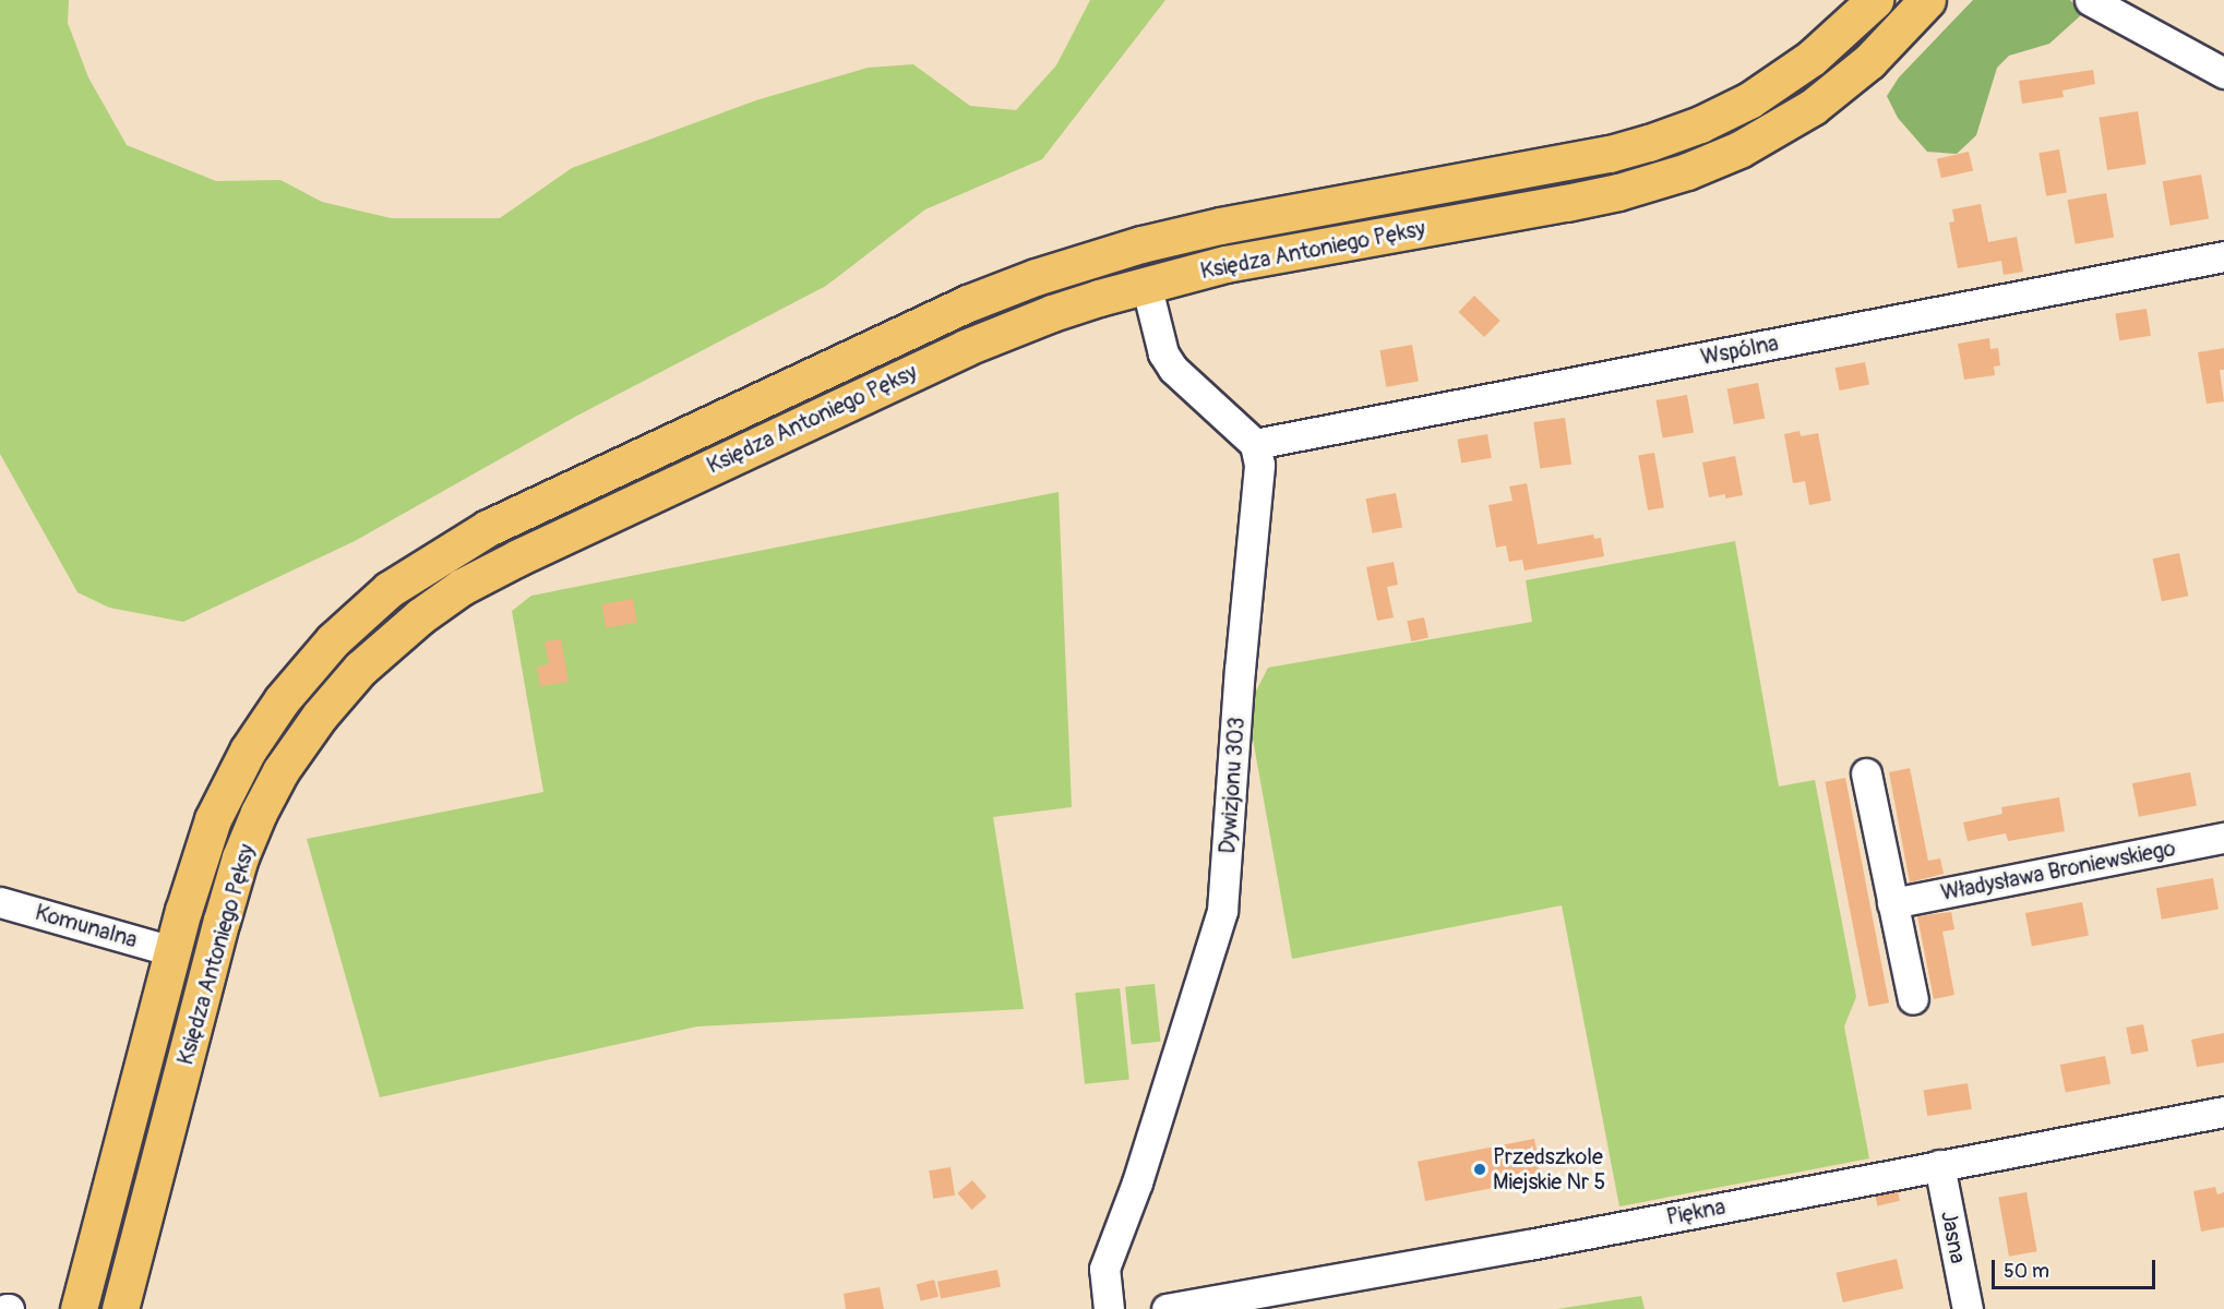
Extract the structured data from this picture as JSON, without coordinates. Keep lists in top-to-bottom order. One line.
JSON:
{"streets":{"main road":["Księdza Antoniego Pęksy"],"street":["Wspólna","Dywizjonu 303","Władysława Broniewskiego","Komunalna","Piękna","Jasna"]},"crossings":[["Księdza Antoniego Pęksy","Komunalna"],["Wspólna","Dywizjonu 303"],["Piękna","Jasna"]],"places":["Przedszkole Miejskie Nr 5"],"scale_bar":"50 m"}
